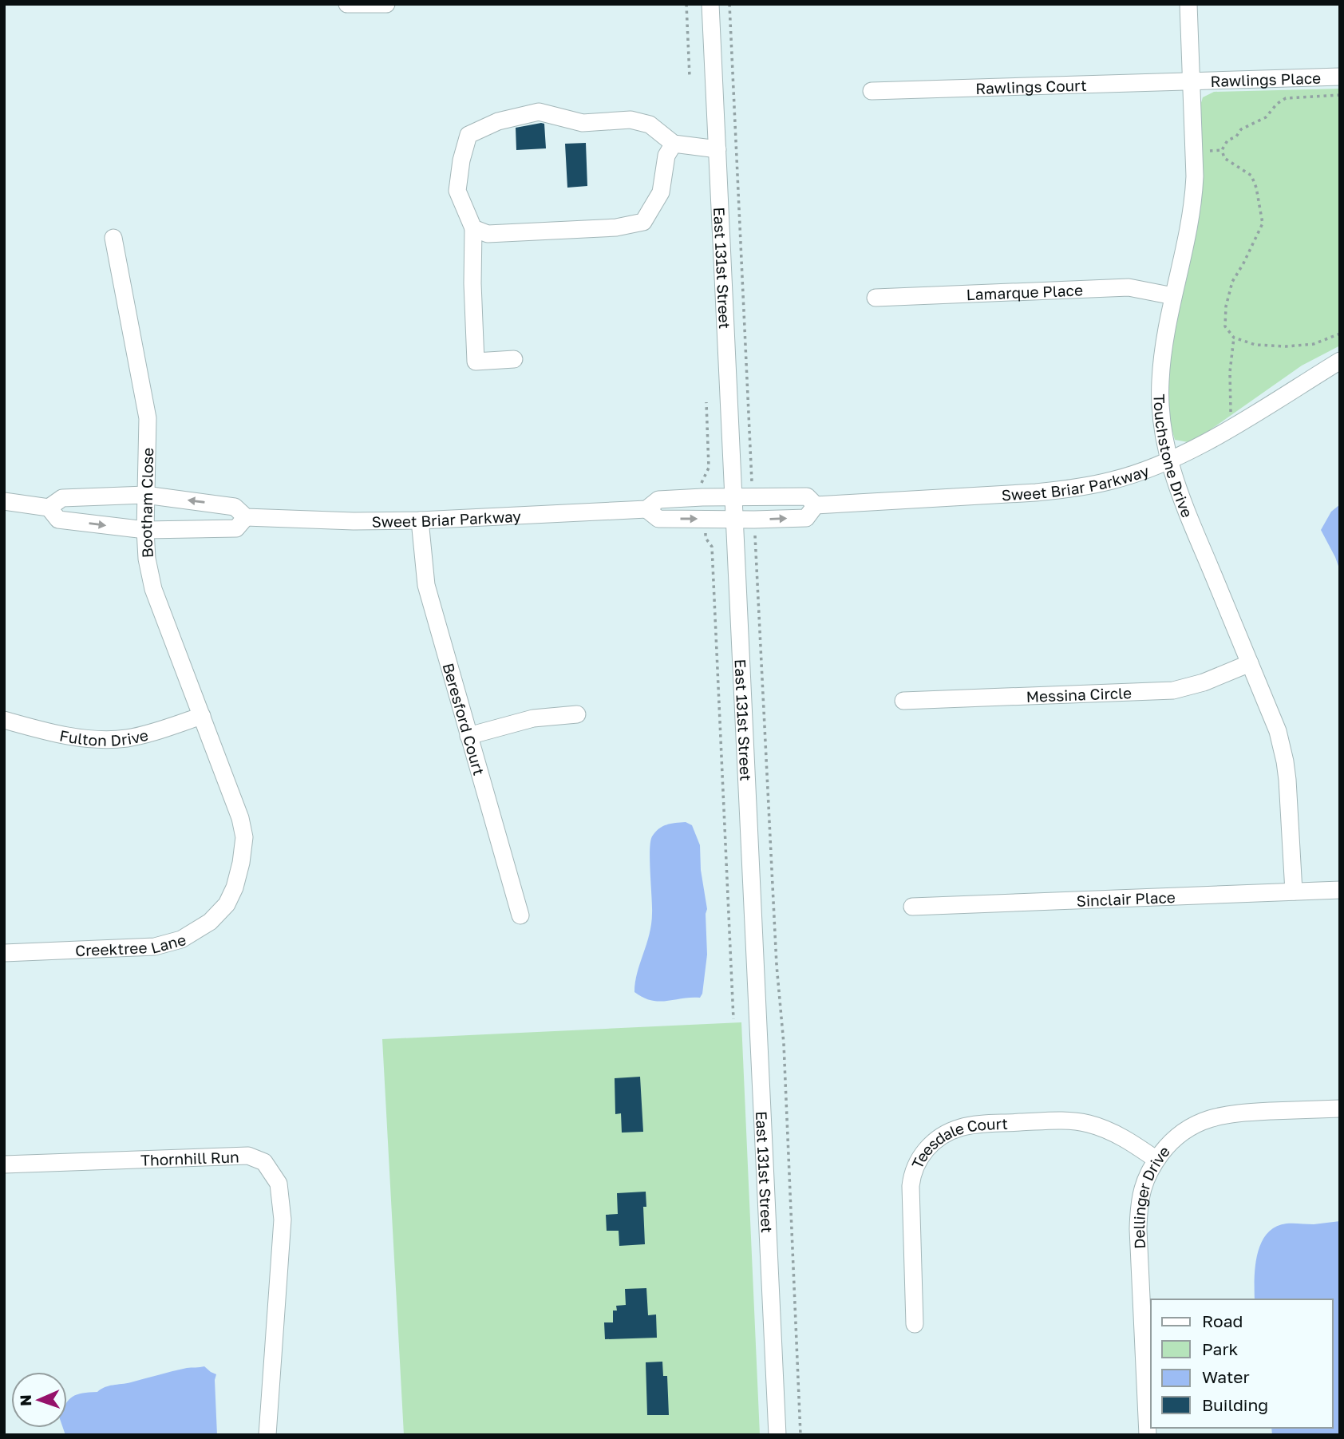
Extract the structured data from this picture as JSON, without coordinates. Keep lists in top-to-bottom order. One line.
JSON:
{"streets":{"street":["Rawlings Place","Rawlings Court","East 131st Street","Lamarque Place","Touchstone Drive","Sweet Briar Parkway","Bootham Close","Messina Circle","Beresford Court","Fulton Drive","Sinclair Place","Creektree Lane","Teesdale Court","Thornhill Run","Dellinger Drive"]},"crossings":[["Rawlings Place","Rawlings Court"],["Rawlings Place","Touchstone Drive"],["Rawlings Court","Touchstone Drive"],["East 131st Street","Sweet Briar Parkway"],["Lamarque Place","Touchstone Drive"],["Touchstone Drive","Sweet Briar Parkway"],["Touchstone Drive","Messina Circle"],["Touchstone Drive","Sinclair Place"],["Sweet Briar Parkway","Bootham Close"],["Sweet Briar Parkway","Beresford Court"],["Bootham Close","Fulton Drive"],["Bootham Close","Creektree Lane"],["Teesdale Court","Dellinger Drive"]],"legend":["Road","Park","Water","Building"],"north":"left"}
